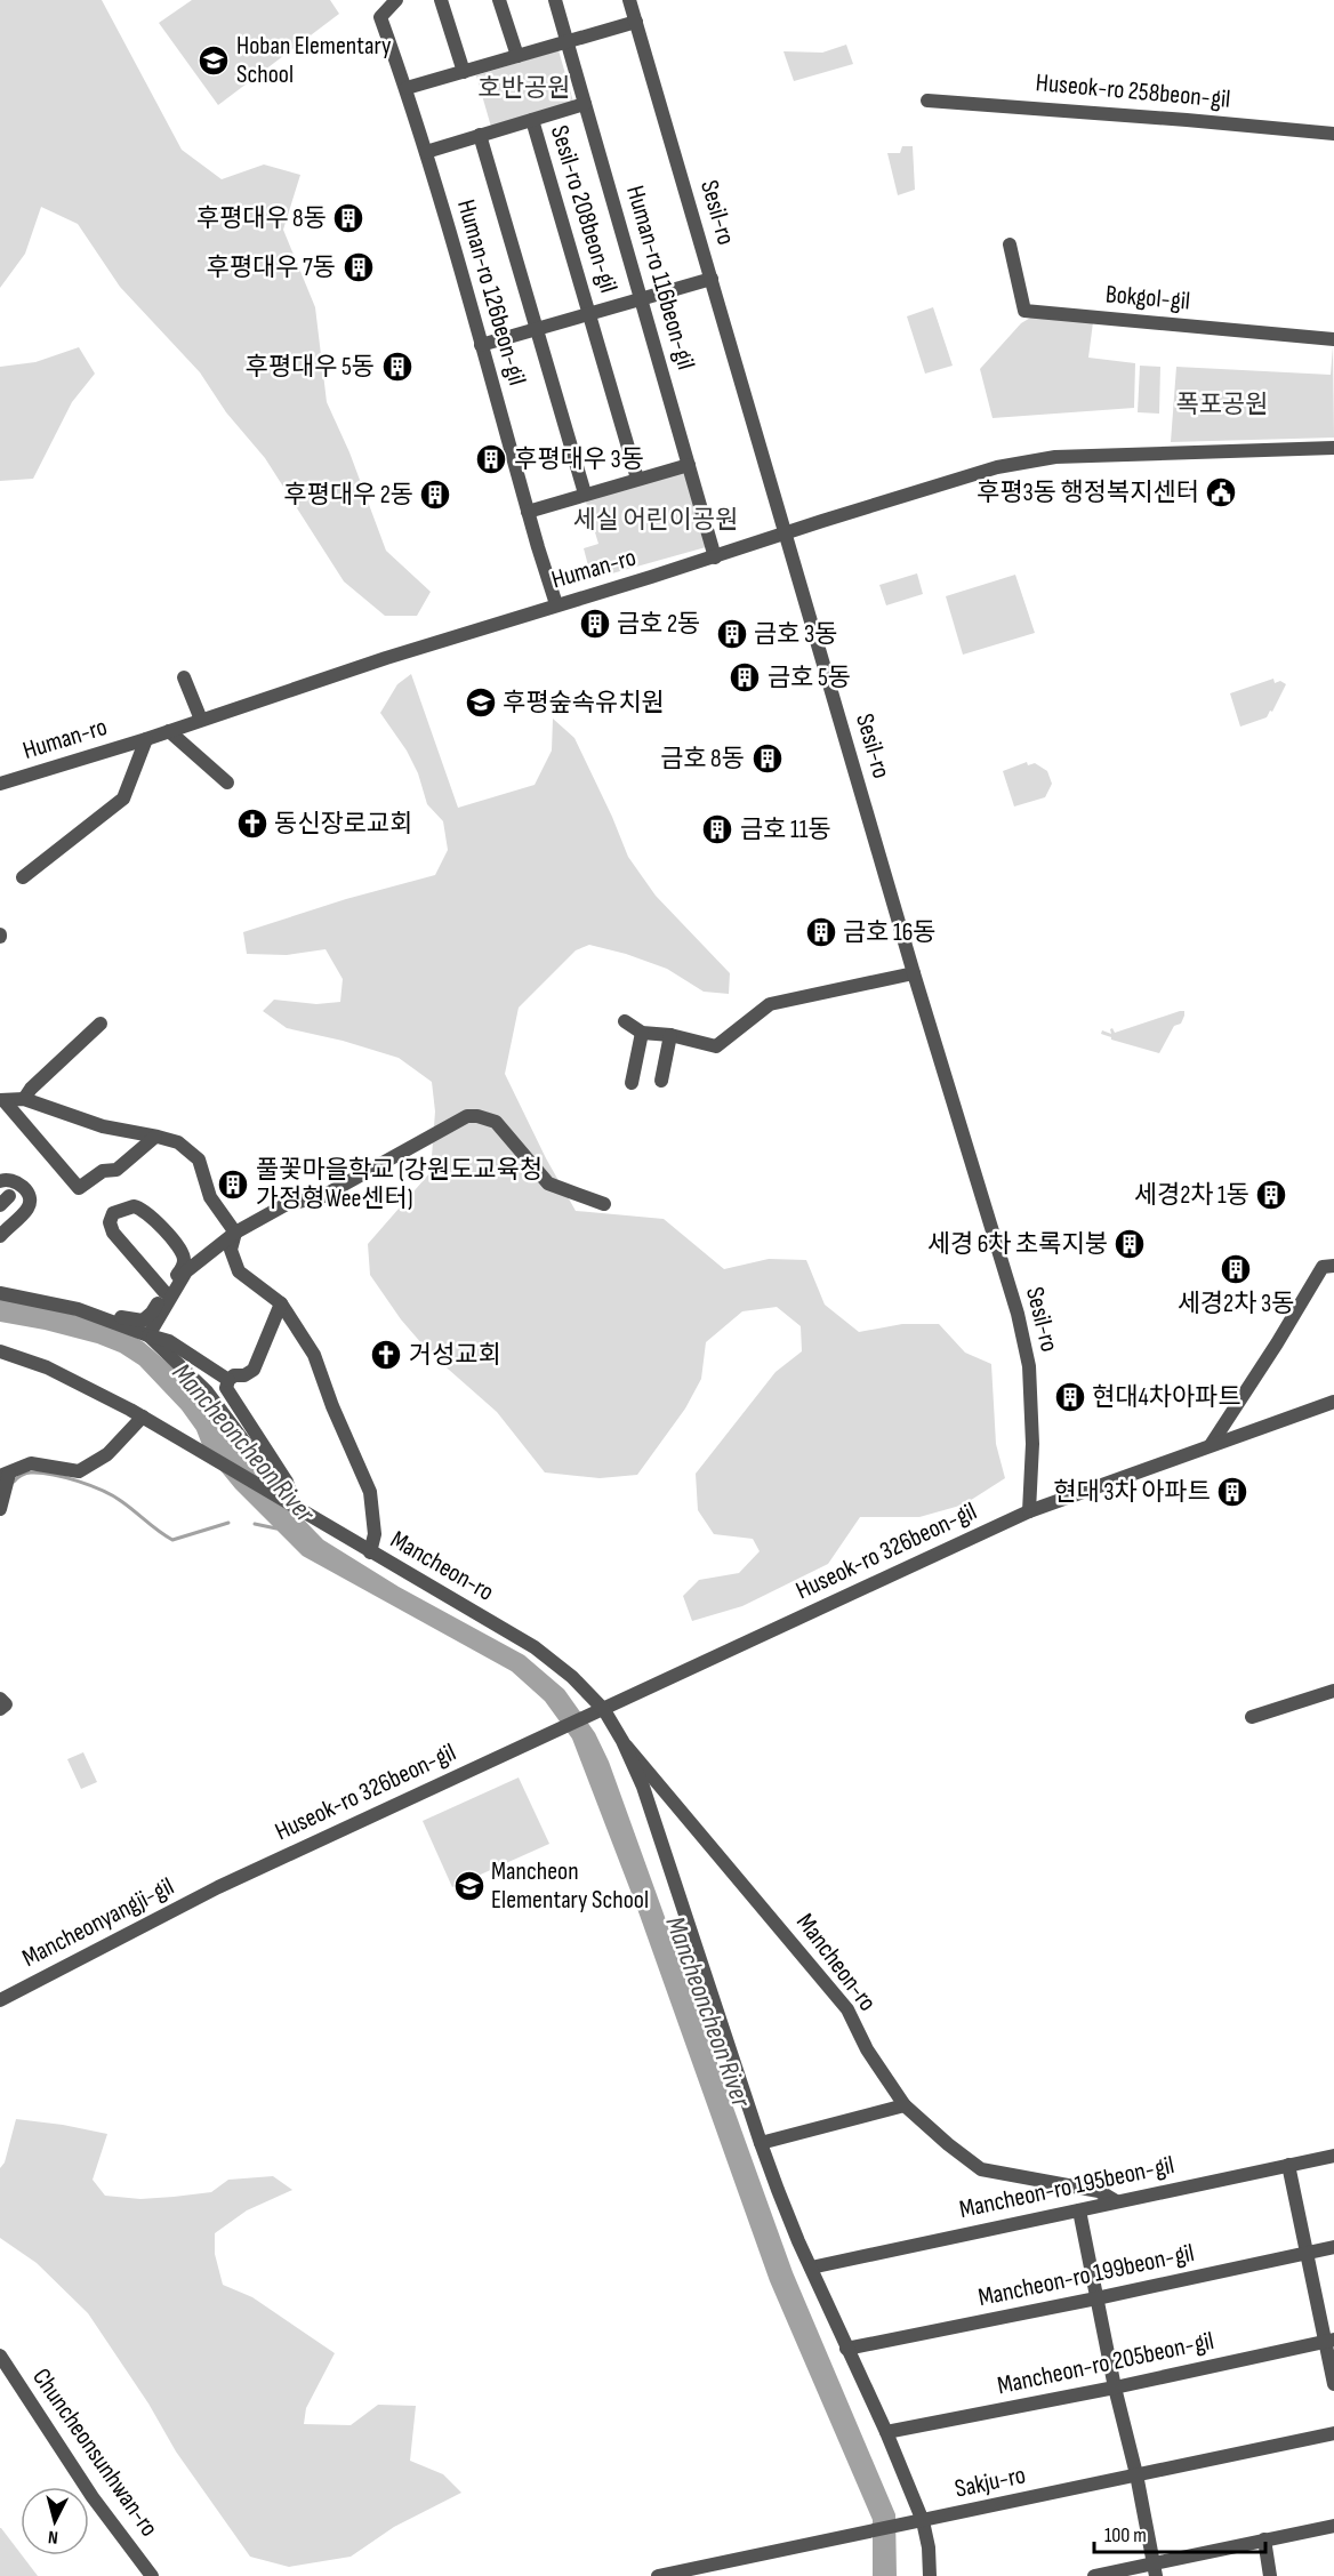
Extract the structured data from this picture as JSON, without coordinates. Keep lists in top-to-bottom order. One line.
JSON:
{"streets":{"street":["Huseok-ro 258beon-gil","Sesil-ro 208beon-gil","Sesil-ro","Human-ro 116beon-gil","Human-ro 126beon-gil","Bokgol-gil","Human-ro","Huseok-ro 326beon-gil","Mancheon-ro","Mancheonyangji-gil","Mancheon-ro 195beon-gil","Mancheon-ro 199beon-gil","Mancheon-ro 205beon-gil","Chuncheonsunhwan-ro","Sakju-ro"]},"crossings":[["Sesil-ro 208beon-gil","Sesil-ro"],["Sesil-ro 208beon-gil","Human-ro 116beon-gil"],["Sesil-ro 208beon-gil","Human-ro 126beon-gil"],["Sesil-ro","Human-ro"],["Sesil-ro","Huseok-ro 326beon-gil"],["Human-ro 116beon-gil","Human-ro"],["Human-ro 126beon-gil","Human-ro"],["Huseok-ro 326beon-gil","Mancheon-ro"],["Huseok-ro 326beon-gil","Mancheonyangji-gil"],["Mancheon-ro","Mancheon-ro 195beon-gil"],["Mancheon-ro","Mancheon-ro 199beon-gil"],["Mancheon-ro","Mancheon-ro 205beon-gil"],["Mancheon-ro","Sakju-ro"]],"water":["Mancheoncheon River"],"parks":["호반공원","폭포공원","세실 어린이공원"],"places":{"school or university":["Hoban Elementary School","후평숲속유치원","Mancheon Elementary School"],"building":["후평대우 8동","후평대우 7동","후평대우 5동","후평대우 3동","후평대우 2동","금호 2동","금호 3동","금호 5동","금호 8동","금호 11동","금호 16동","풀꽃마을학교 (강원도교육청 가정형Wee센터)","세경2차 1동","세경 6차 초록지붕","세경2차 3동","현대4차아파트","현대 3차 아파트"],"public building":["후평3동 행정복지센터"],"church":["동신장로교회","거성교회"]},"scale_bar":"100 m","north":"bottom"}
